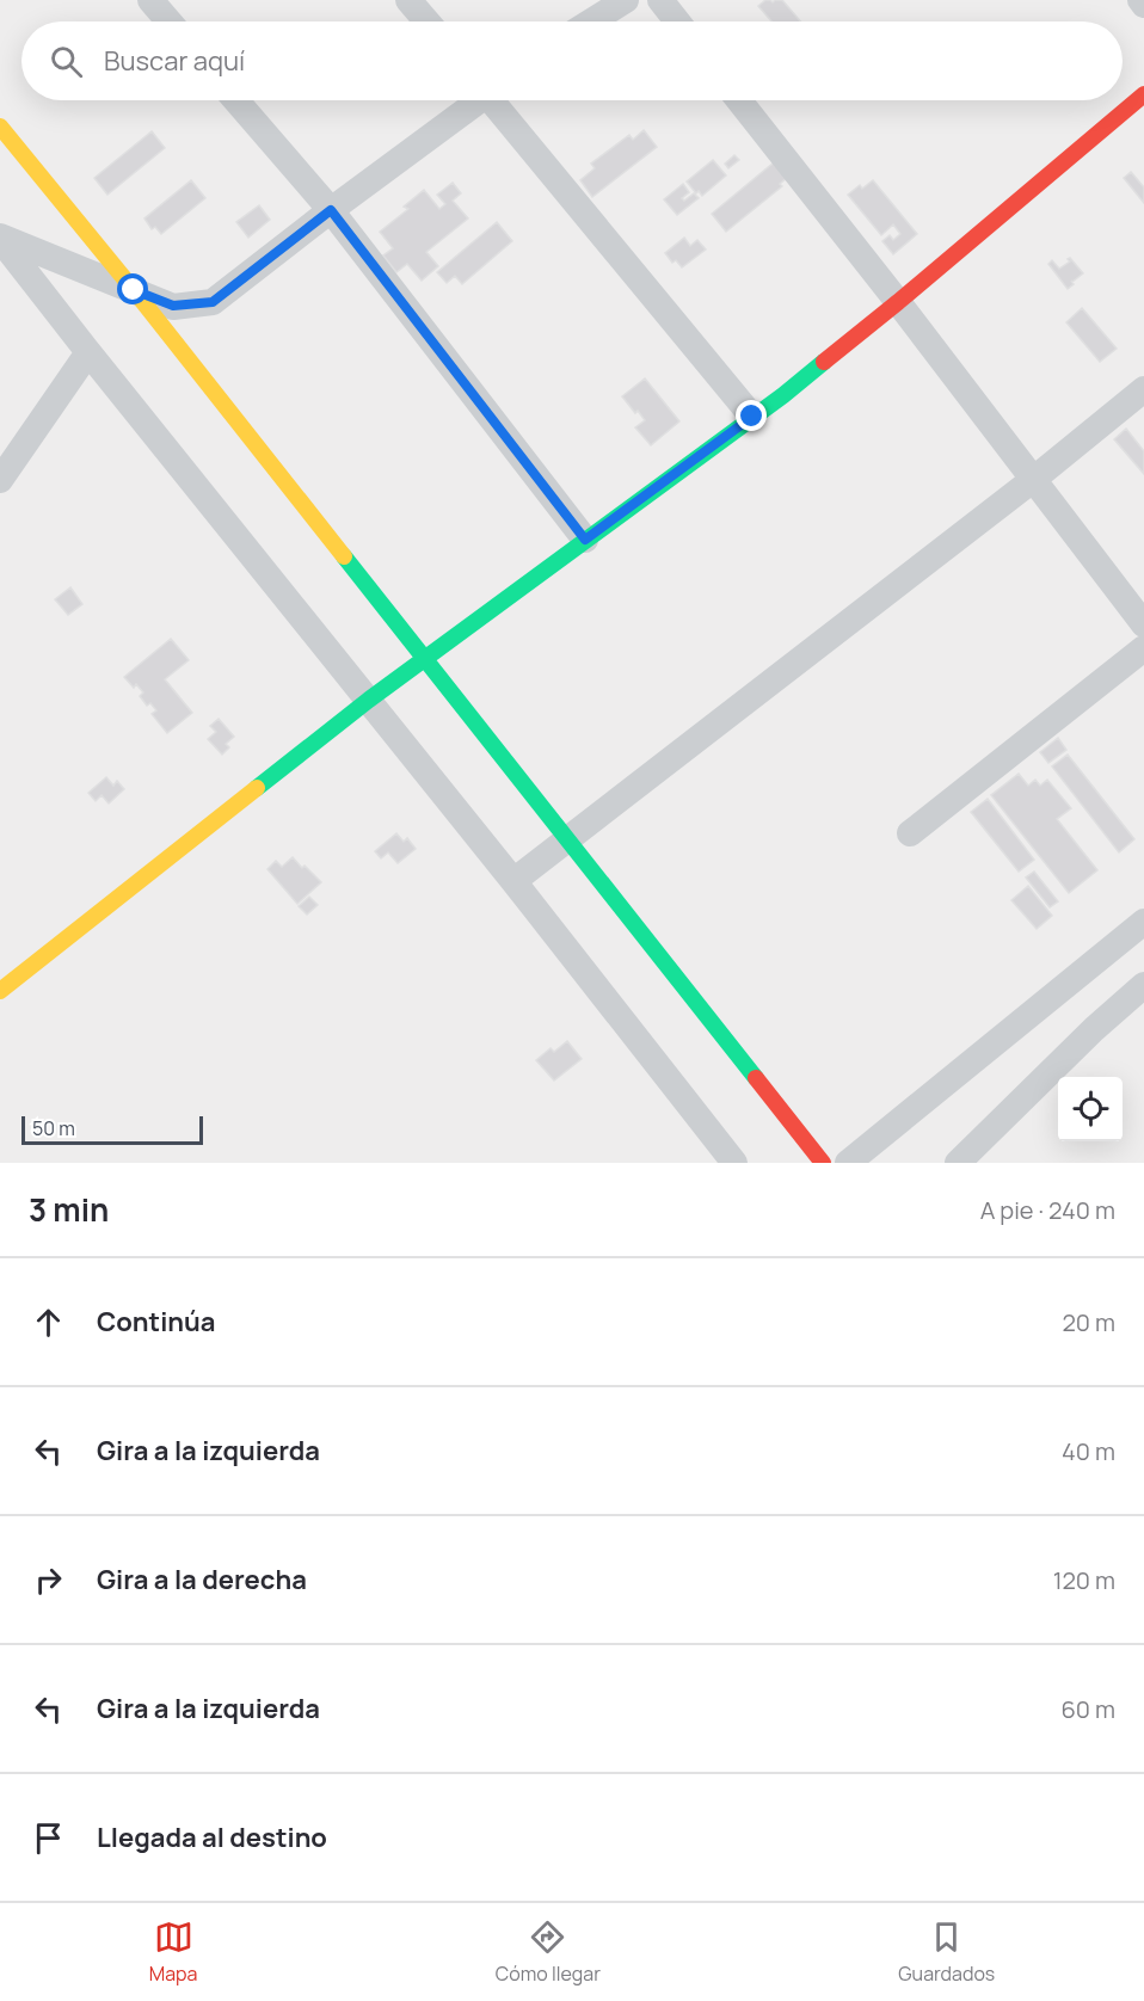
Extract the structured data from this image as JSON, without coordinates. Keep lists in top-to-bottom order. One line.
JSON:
{"scale_bar":"50 m","page":{"search":"Buscar aquí","scale":"50 m","heading":["3 min","A pie · 240 m"],"list":[["Continúa","20 m"],["Gira a la izquierda","40 m"],["Gira a la derecha","120 m"],["Gira a la izquierda","60 m"],"Llegada al destino"],"nav":["Mapa","Cómo llegar","Guardados"]}}
